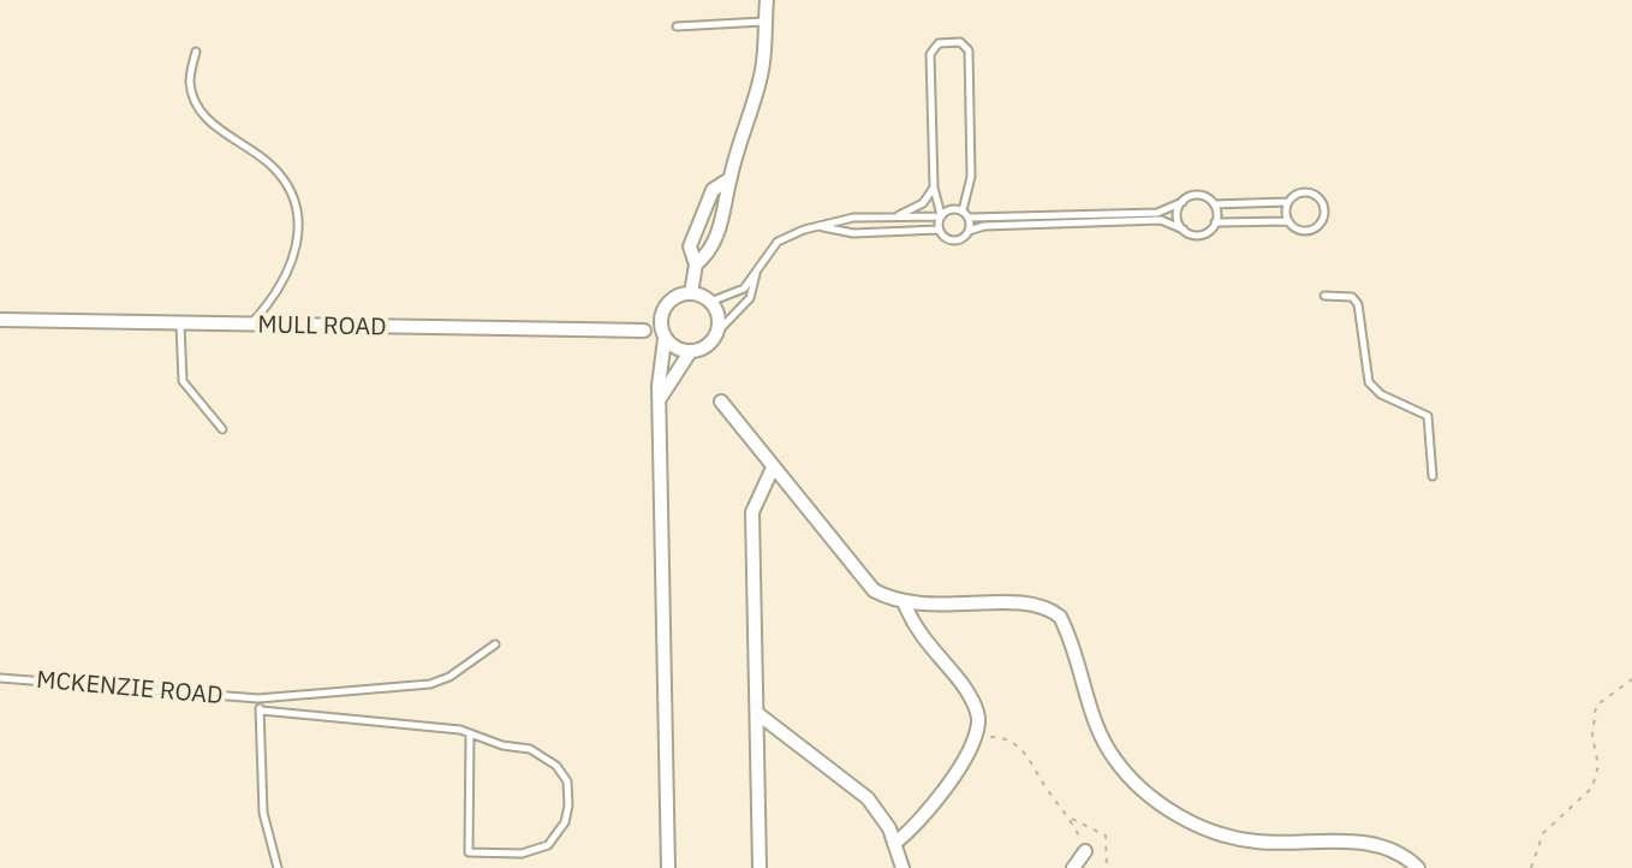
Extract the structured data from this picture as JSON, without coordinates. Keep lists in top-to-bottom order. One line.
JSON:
{"streets":{"street":["MULL ROAD"],"lane":["MCKENZIE ROAD"]}}
